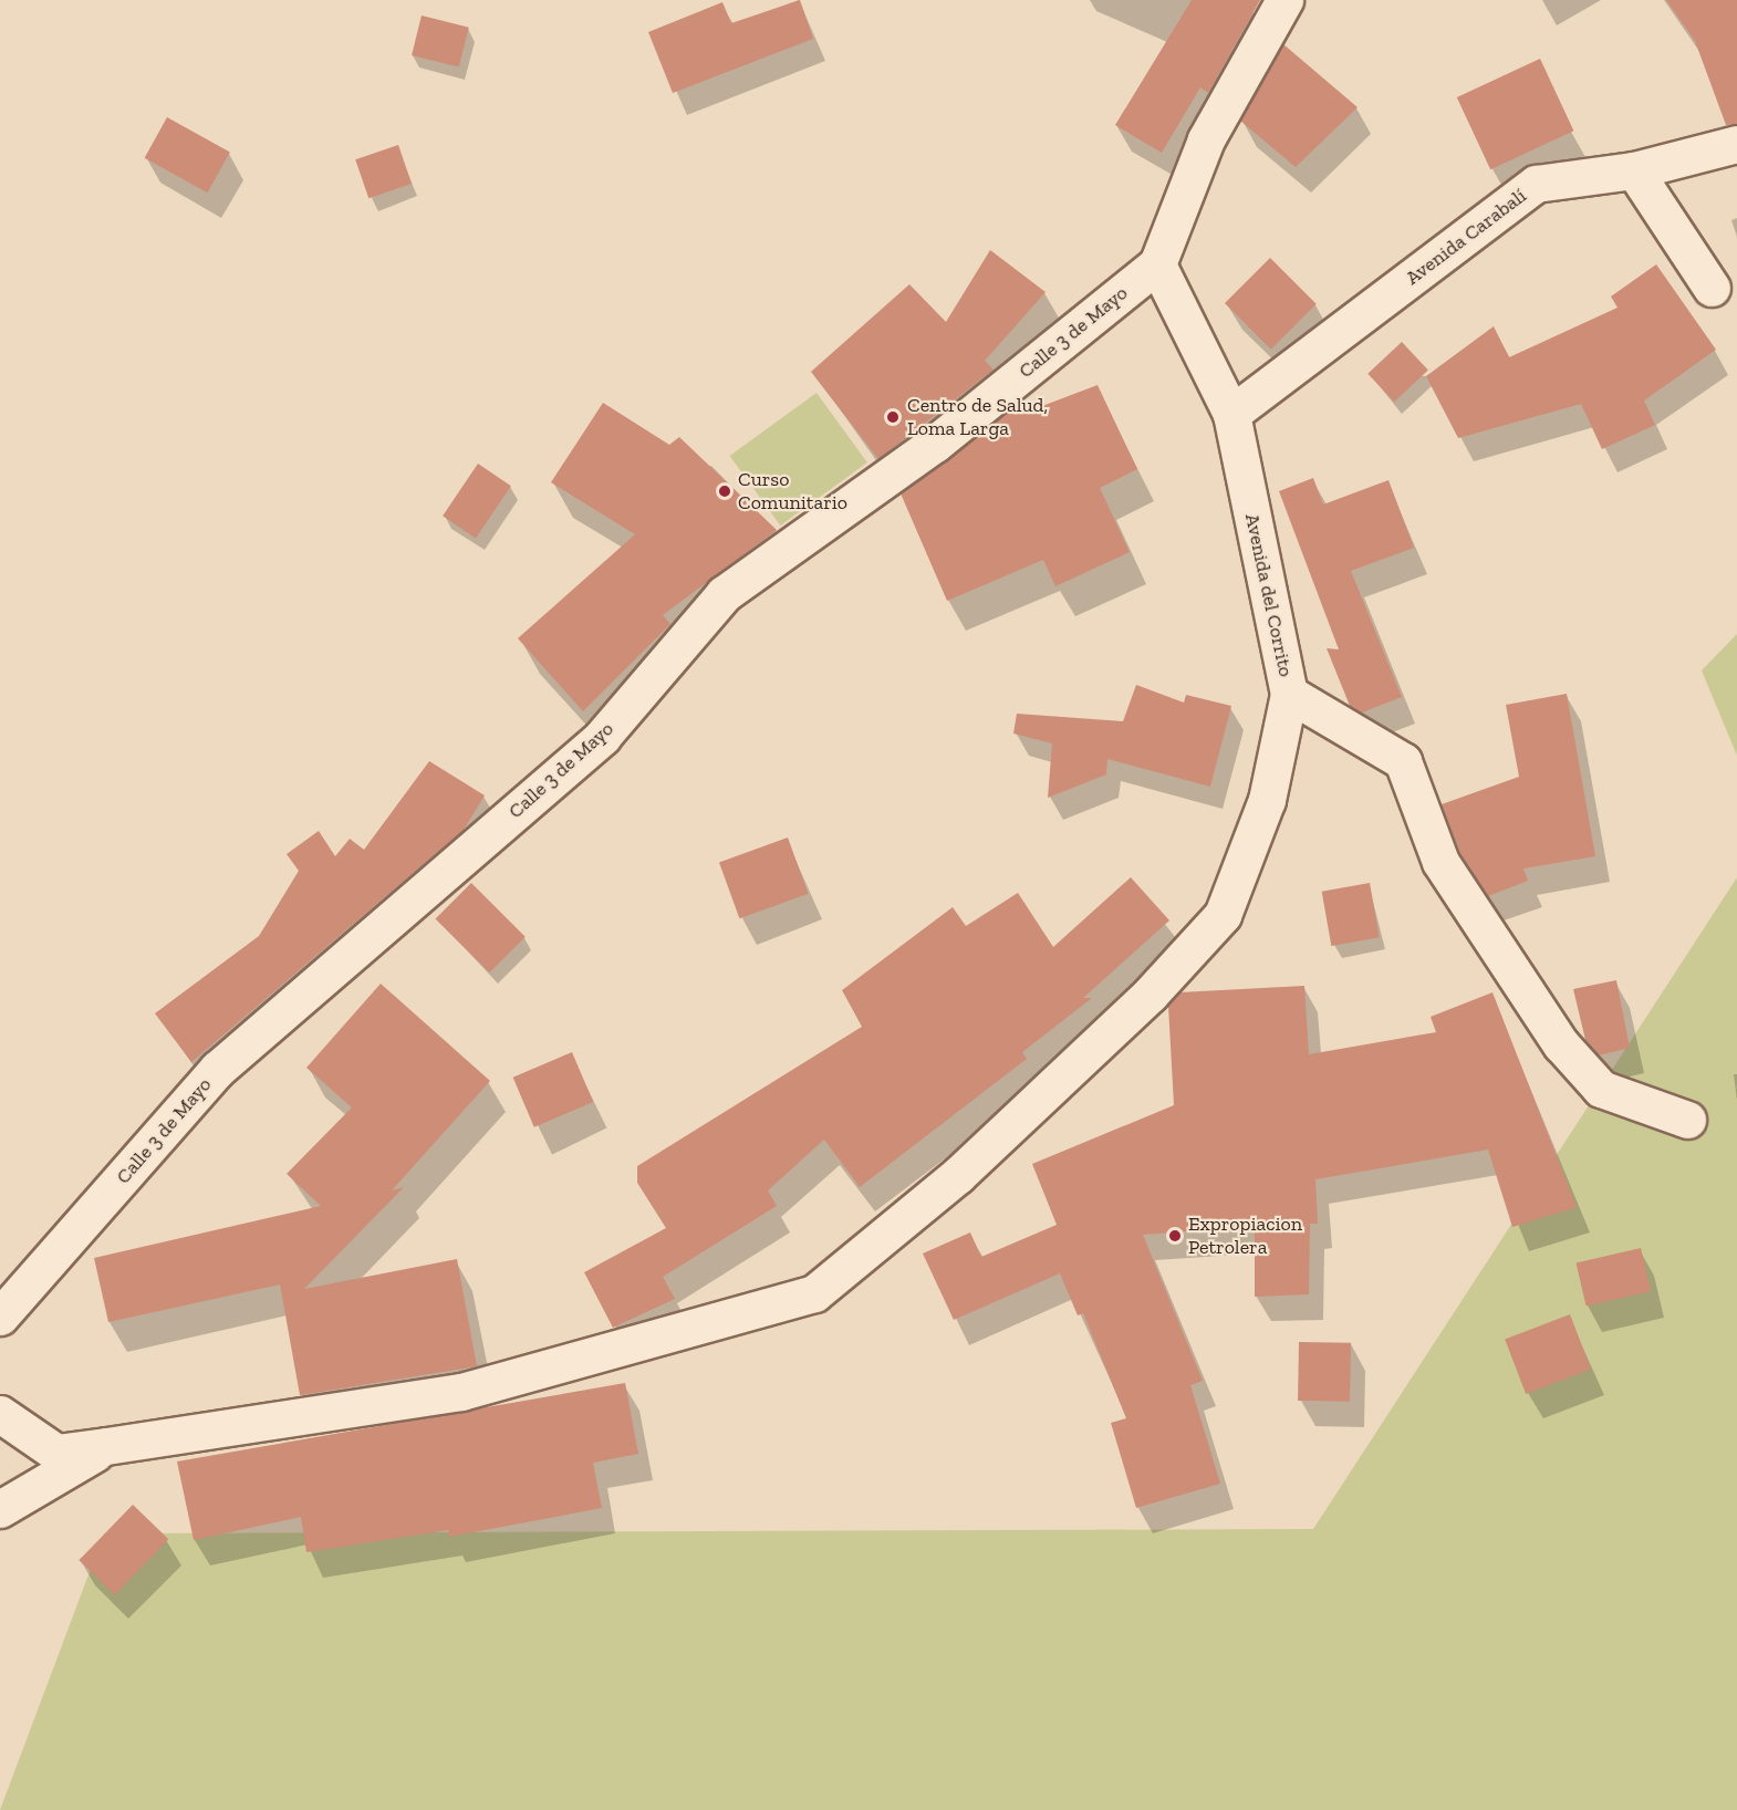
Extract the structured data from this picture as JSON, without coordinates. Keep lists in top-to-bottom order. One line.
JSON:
{"streets":{"street":["Avenida Carabalí","Calle 3 de Mayo","Avenida del Corrito"]},"crossings":[["Avenida Carabalí","Avenida del Corrito"],["Calle 3 de Mayo","Avenida del Corrito"]],"places":["Centro de Salud, Loma Larga","Curso Comunitario","Expropiacion Petrolera"]}
